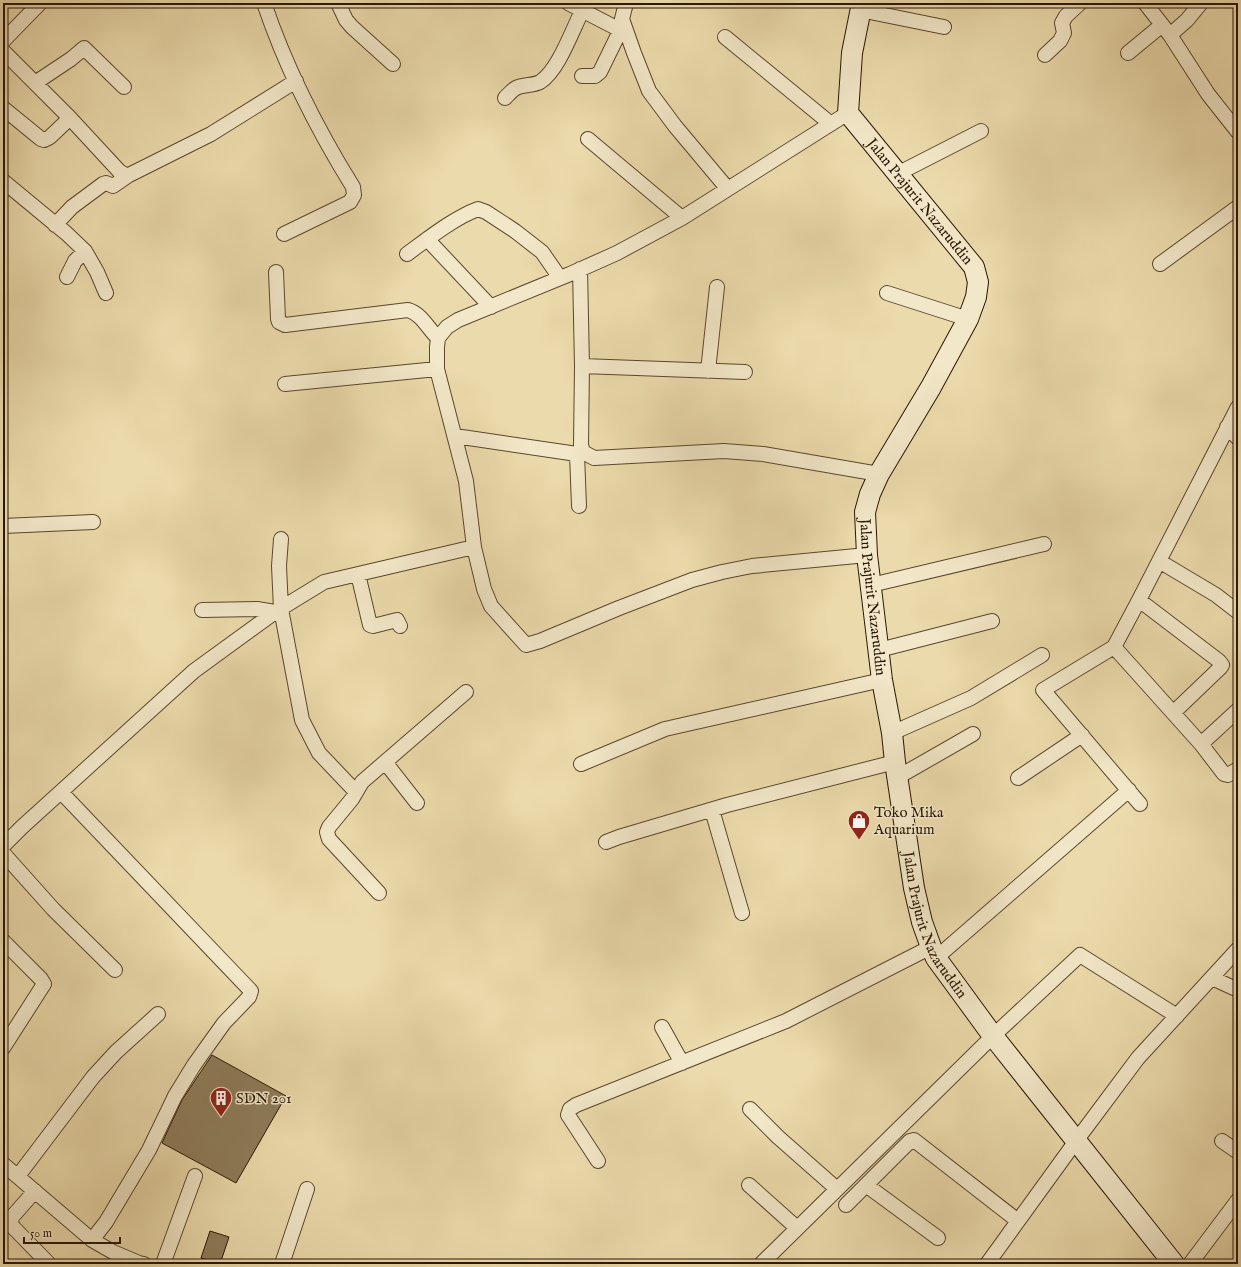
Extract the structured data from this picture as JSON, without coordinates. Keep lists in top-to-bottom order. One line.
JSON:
{"streets":{"street":["Jalan Prajurit Nazaruddin"]},"places":{"shop":["Toko Mika Aquarium"],"building":["SDN 201"]},"scale_bar":"50 m"}
